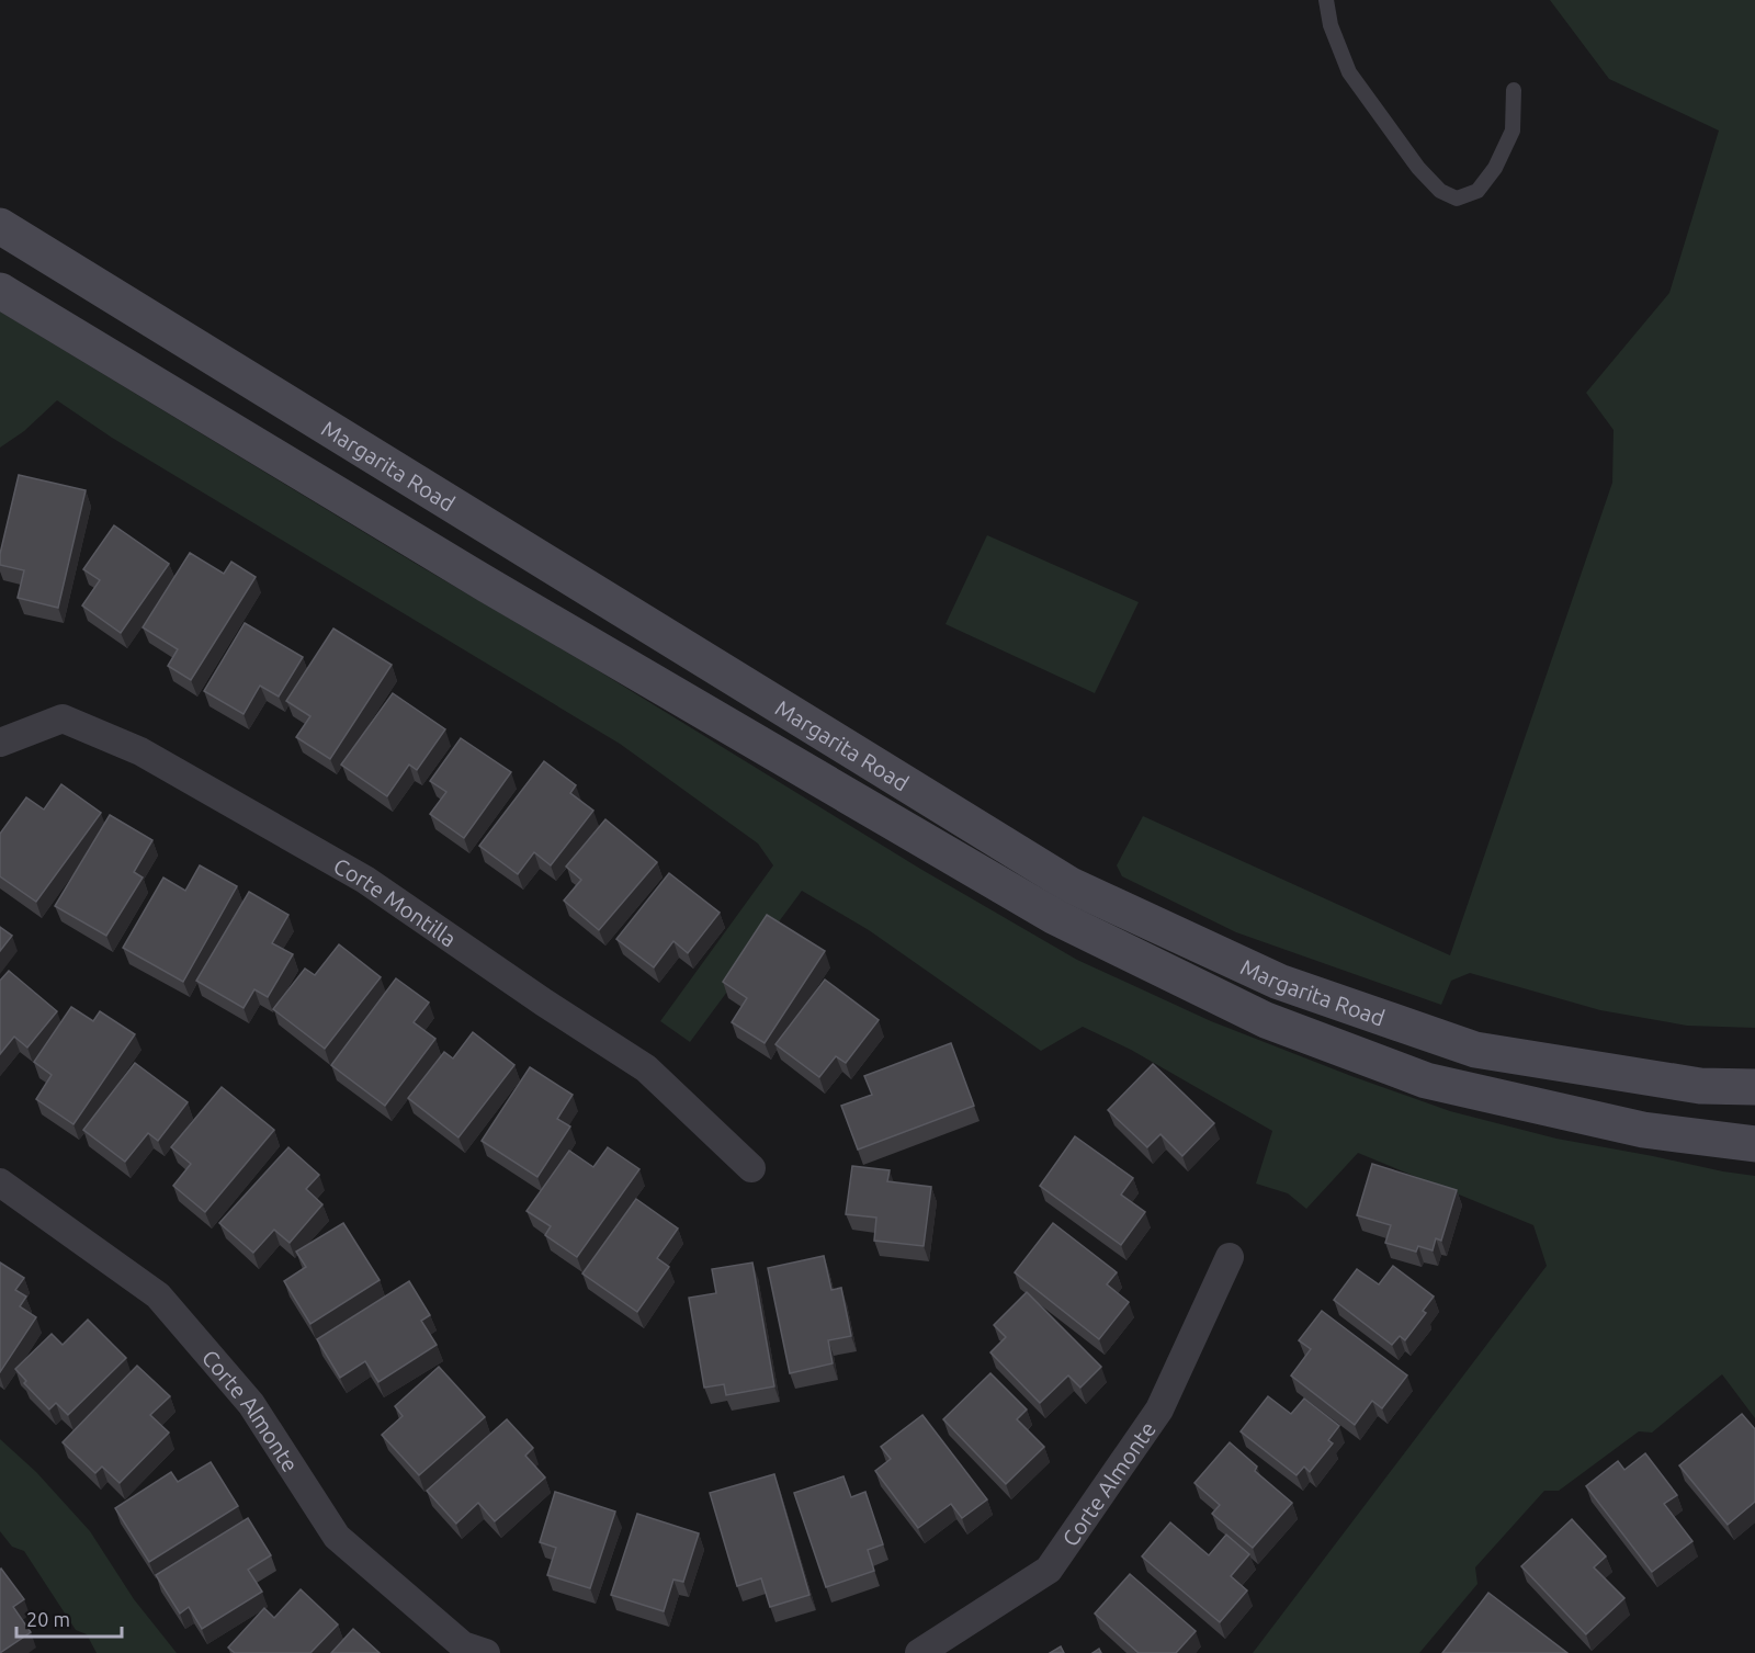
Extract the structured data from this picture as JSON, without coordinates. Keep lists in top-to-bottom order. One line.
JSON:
{"streets":{"main road":["Margarita Road"],"street":["Corte Montilla","Corte Almonte"]},"scale_bar":"20 m"}
